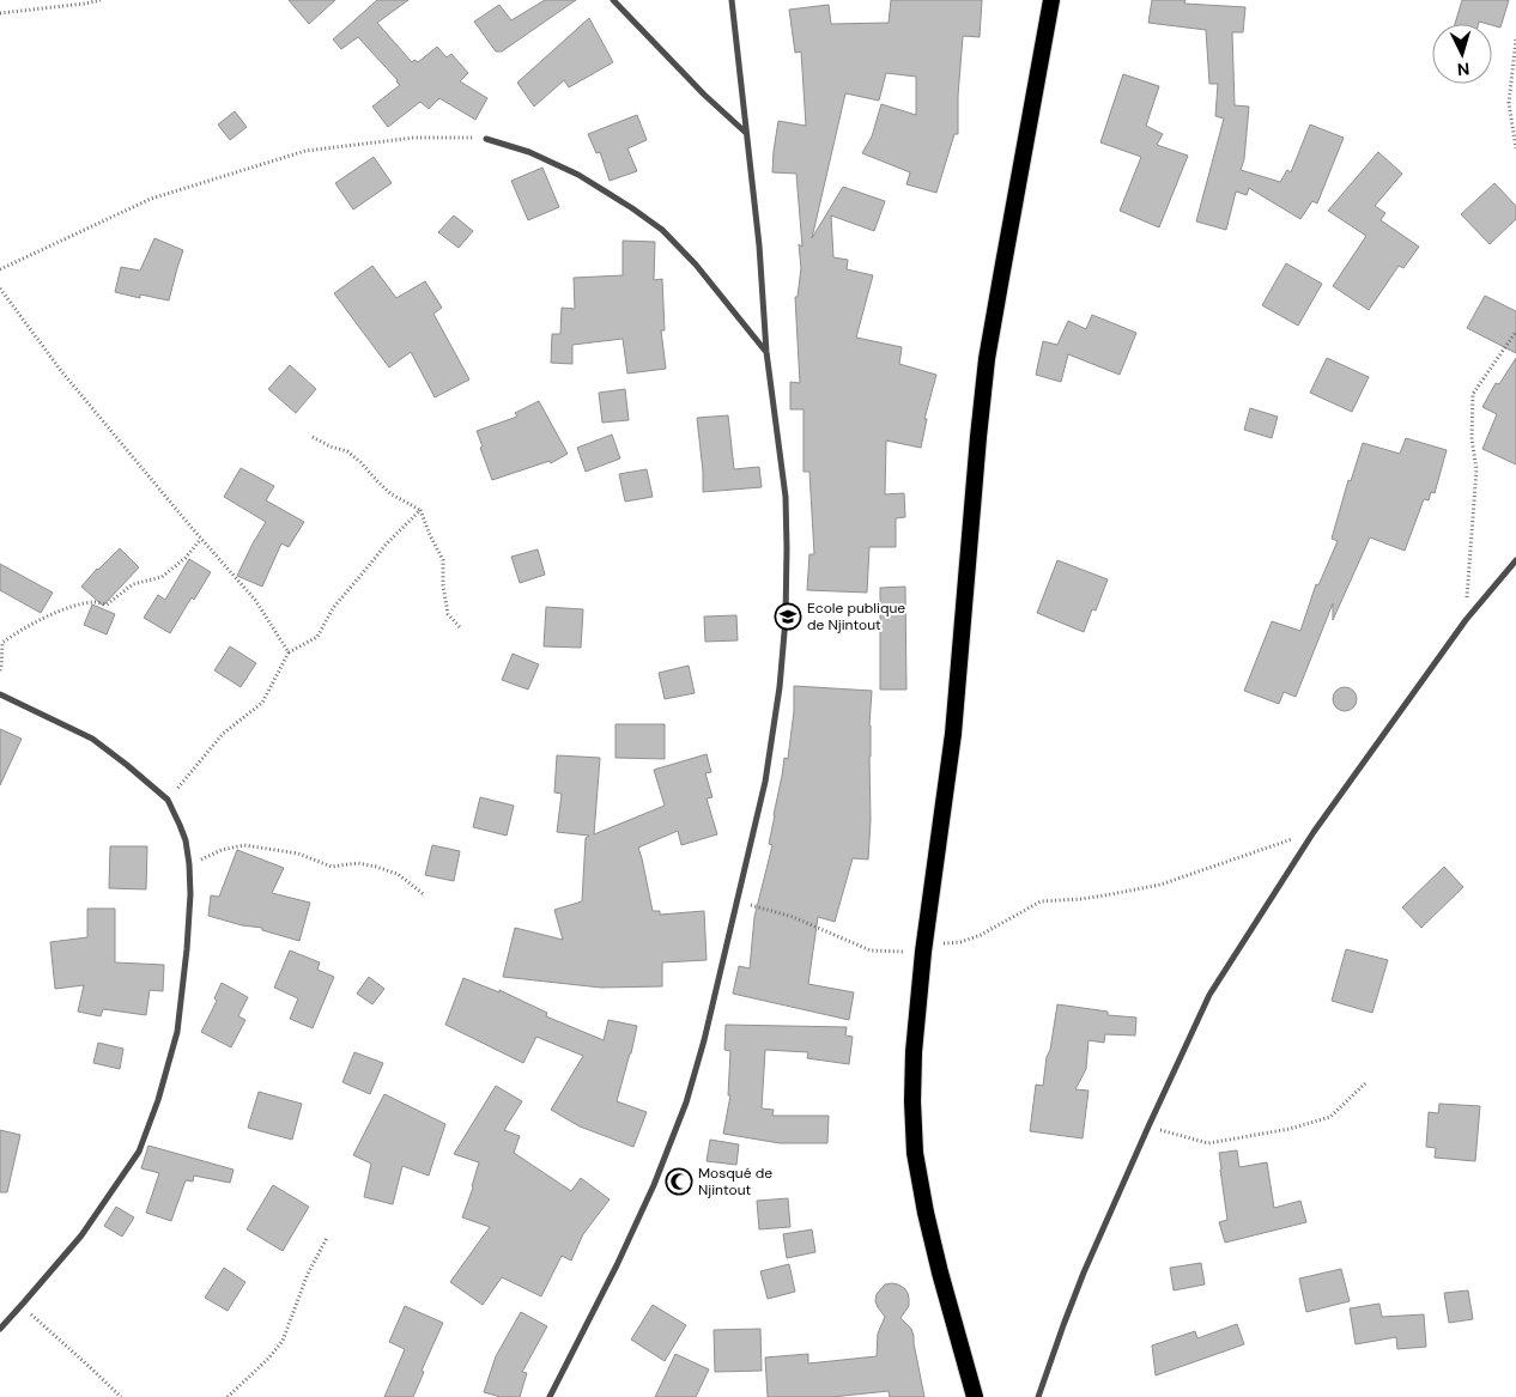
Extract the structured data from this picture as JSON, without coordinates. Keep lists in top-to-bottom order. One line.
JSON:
{"places":{"school or university":["Ecole publique de Njintout"],"mosque":["Mosqué de Njintout"]},"north":"bottom"}
